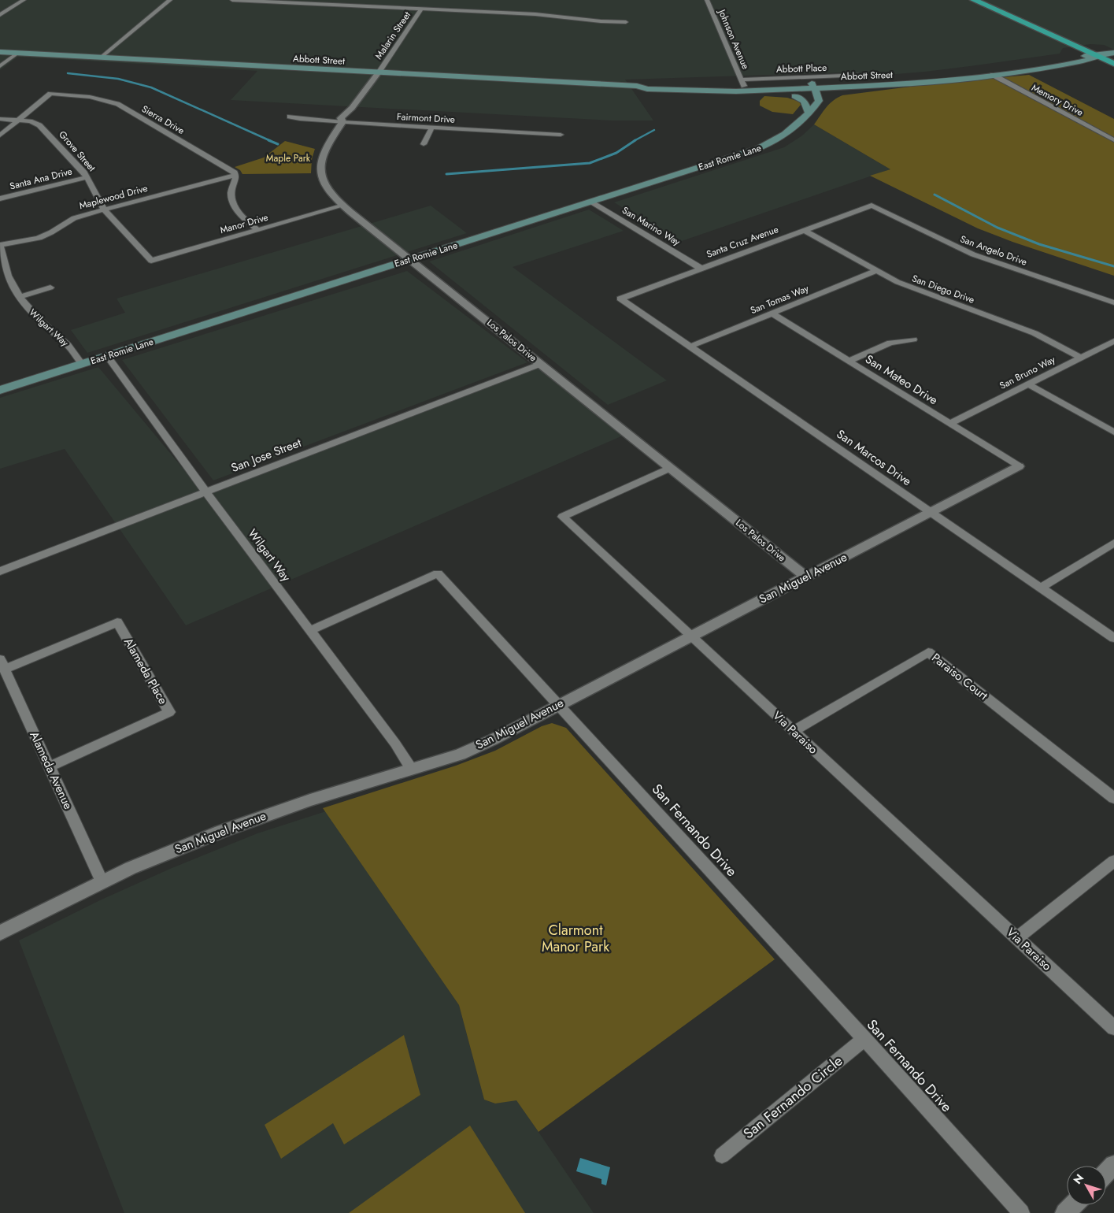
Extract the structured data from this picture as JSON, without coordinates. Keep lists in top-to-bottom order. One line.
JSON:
{"streets":{"main road":["Abbott Street","East Romie Lane"],"street":["Malarin Street","Johnson Avenue","Abbott Place","Memory Drive","Fairmont Drive","Sierra Drive","Grove Street","Santa Ana Drive","Maplewood Drive","Manor Drive","San Marino Way","Santa Cruz Avenue","San Angelo Drive","San Diego Drive","San Tomas Way","Wilgart Way","Los Palos Drive","San Bruno Way","San Mateo Drive","San Jose Street","San Marcos Drive","San Miguel Avenue","Alameda Place","Paraiso Court","Via Paraiso","Alameda Avenue","San Fernando Drive","San Fernando Circle"]},"crossings":[["Malarin Street","Abbott Street"],["Malarin Street","Los Palos Drive"],["Johnson Avenue","Abbott Street"],["Johnson Avenue","Abbott Place"],["Abbott Street","Abbott Place"],["Abbott Street","Memory Drive"],["Abbott Street","East Romie Lane"],["Abbott Street","Los Palos Drive"],["Fairmont Drive","Los Palos Drive"],["Sierra Drive","Grove Street"],["Sierra Drive","Maplewood Drive"],["Grove Street","Santa Ana Drive"],["Grove Street","Maplewood Drive"],["Grove Street","Manor Drive"],["East Romie Lane","San Marino Way"],["East Romie Lane","Wilgart Way"],["East Romie Lane","Los Palos Drive"],["Maplewood Drive","Wilgart Way"],["Manor Drive","Los Palos Drive"],["San Marino Way","Santa Cruz Avenue"],["Santa Cruz Avenue","San Angelo Drive"],["Santa Cruz Avenue","San Diego Drive"],["Santa Cruz Avenue","San Marcos Drive"],["San Diego Drive","San Tomas Way"],["San Diego Drive","San Bruno Way"],["San Tomas Way","San Mateo Drive"],["San Tomas Way","San Marcos Drive"],["Wilgart Way","San Jose Street"],["Wilgart Way","San Miguel Avenue"],["Wilgart Way","San Fernando Drive"],["Los Palos Drive","San Jose Street"],["Los Palos Drive","San Miguel Avenue"],["Los Palos Drive","Via Paraiso"],["San Bruno Way","San Mateo Drive"],["San Mateo Drive","San Miguel Avenue"],["San Marcos Drive","San Miguel Avenue"],["San Miguel Avenue","Via Paraiso"],["San Miguel Avenue","Alameda Avenue"],["San Miguel Avenue","San Fernando Drive"],["Alameda Place","Alameda Avenue"],["Paraiso Court","Via Paraiso"],["San Fernando Drive","San Fernando Circle"]],"parks":["Maple Park","Clarmont Manor Park"],"north":"top left"}
